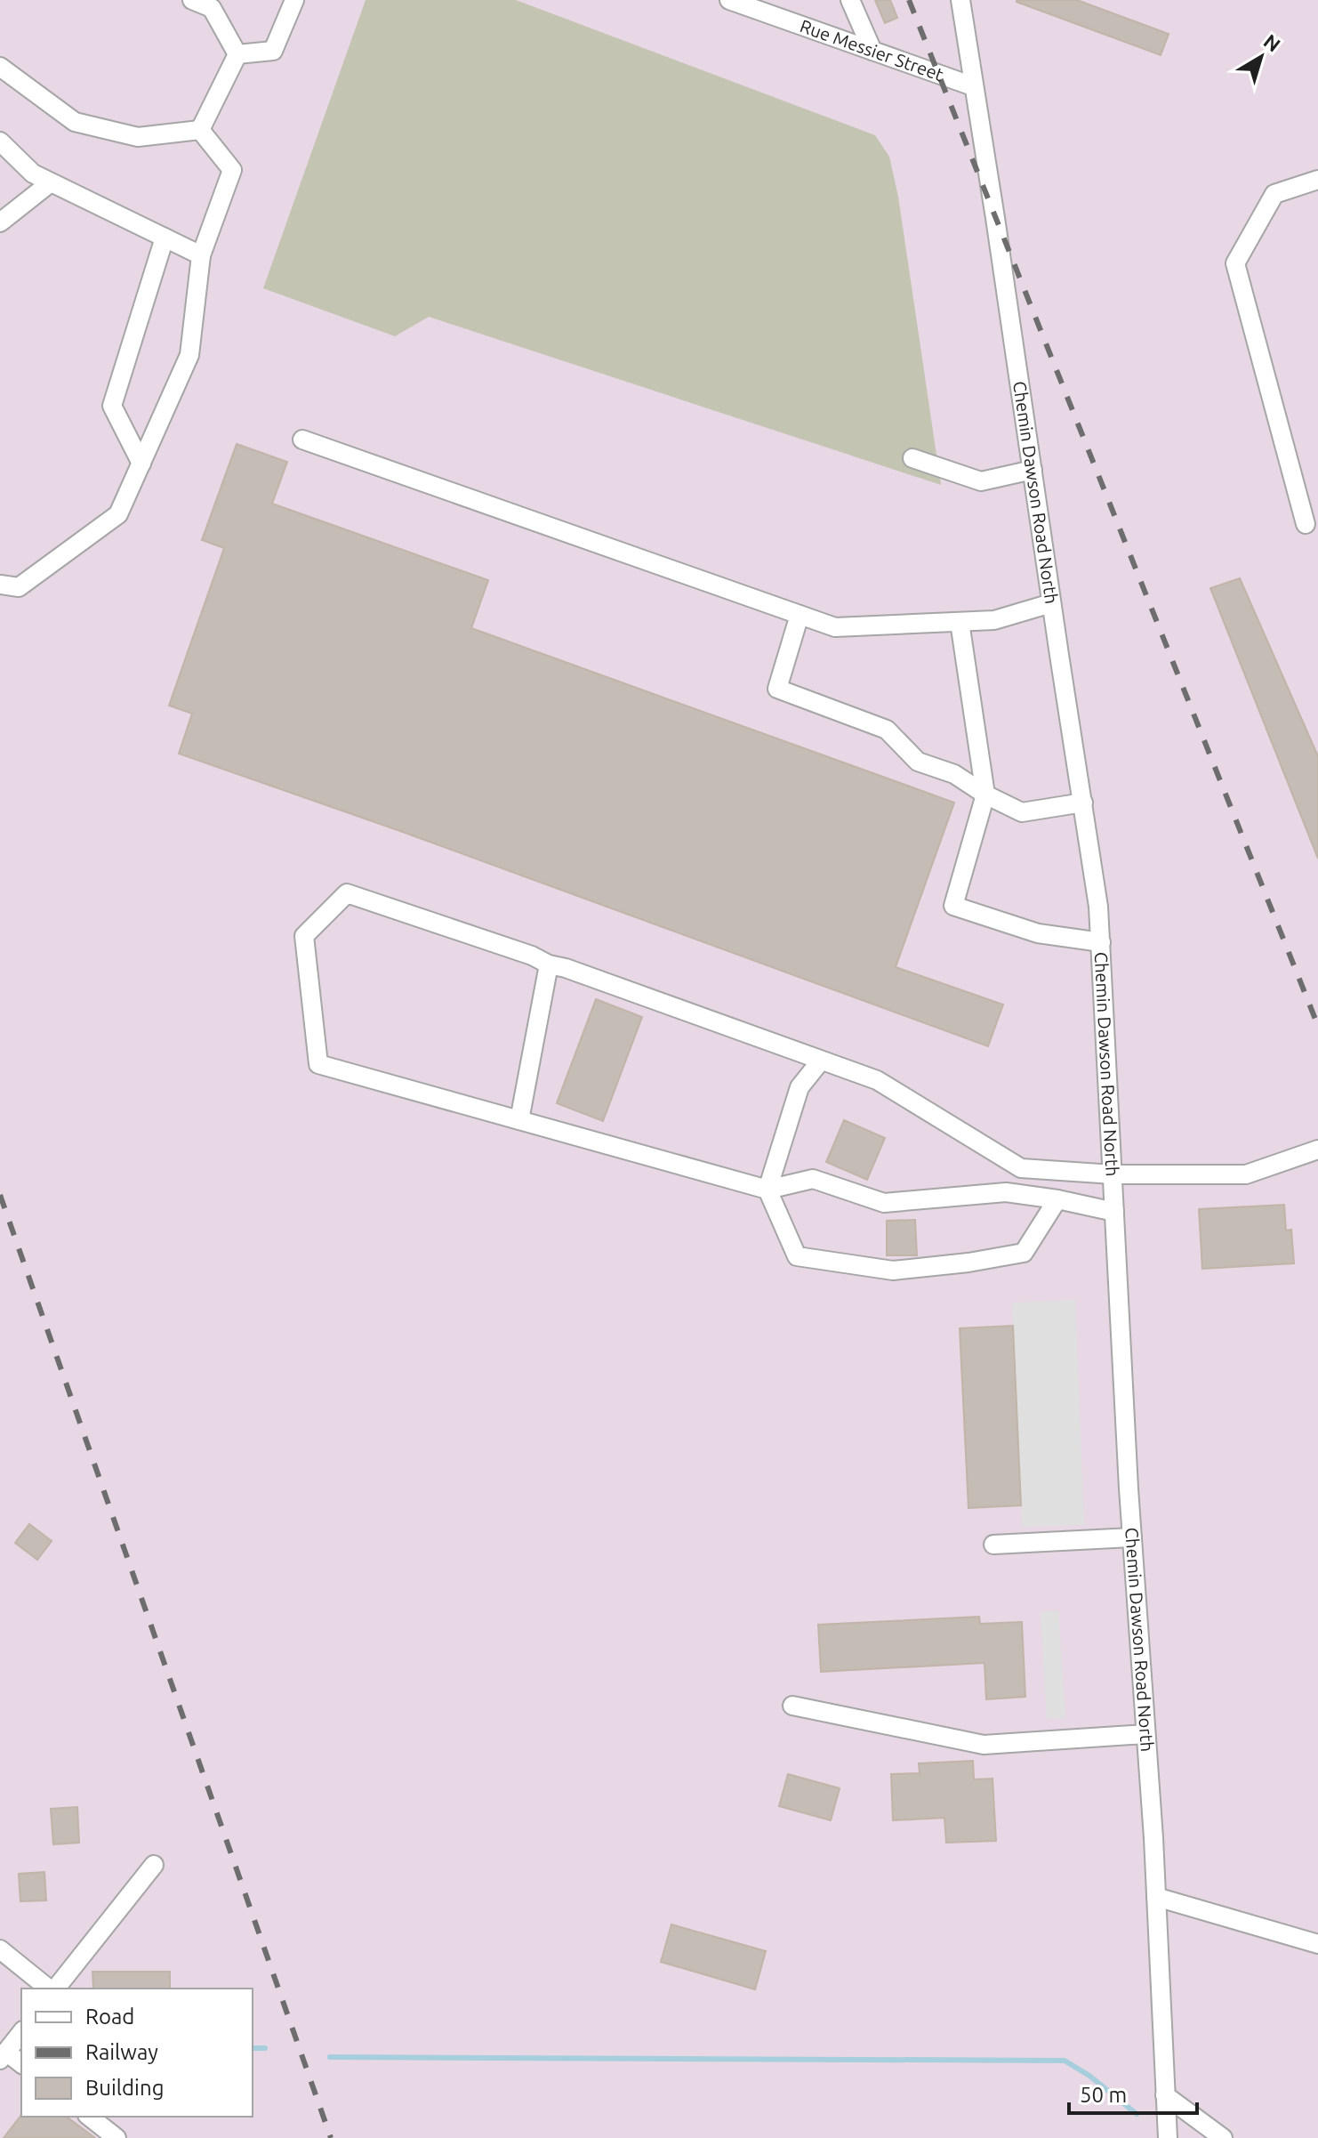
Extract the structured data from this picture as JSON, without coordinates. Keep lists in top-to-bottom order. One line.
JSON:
{"streets":{"street":["Rue Messier Street","Chemin Dawson Road North"]},"crossings":[["Rue Messier Street","Chemin Dawson Road North"]],"legend":["Road","Railway","Building"],"scale_bar":"50 m","north":"top right"}
